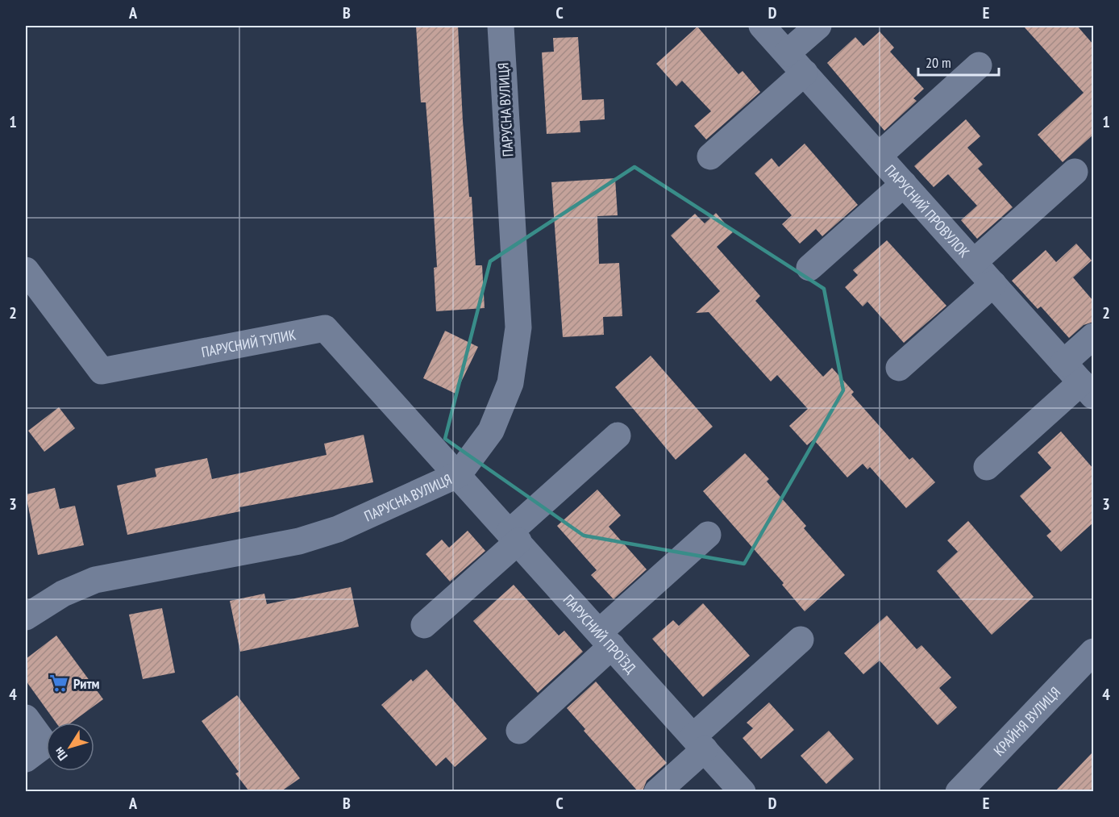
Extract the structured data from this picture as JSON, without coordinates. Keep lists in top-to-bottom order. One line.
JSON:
{"streets":{"street":["ПАРУСНА ВУЛИЦЯ","ПАРУСНИЙ ПРОВУЛОК","ПАРУСНИЙ ТУПИК","ПАРУСНИЙ ПРОЇЗД","КРАЙНЯ ВУЛИЦЯ"]},"crossings":[["ПАРУСНА ВУЛИЦЯ","ПАРУСНИЙ ТУПИК"],["ПАРУСНА ВУЛИЦЯ","ПАРУСНИЙ ПРОЇЗД"],["ПАРУСНИЙ ТУПИК","ПАРУСНИЙ ПРОЇЗД"]],"places":{"supermarket":["Ритм"]},"scale_bar":"20 m","north":"bottom left","grid":{"columns":["A","B","C","D","E"],"rows":["1","2","3","4"]}}
